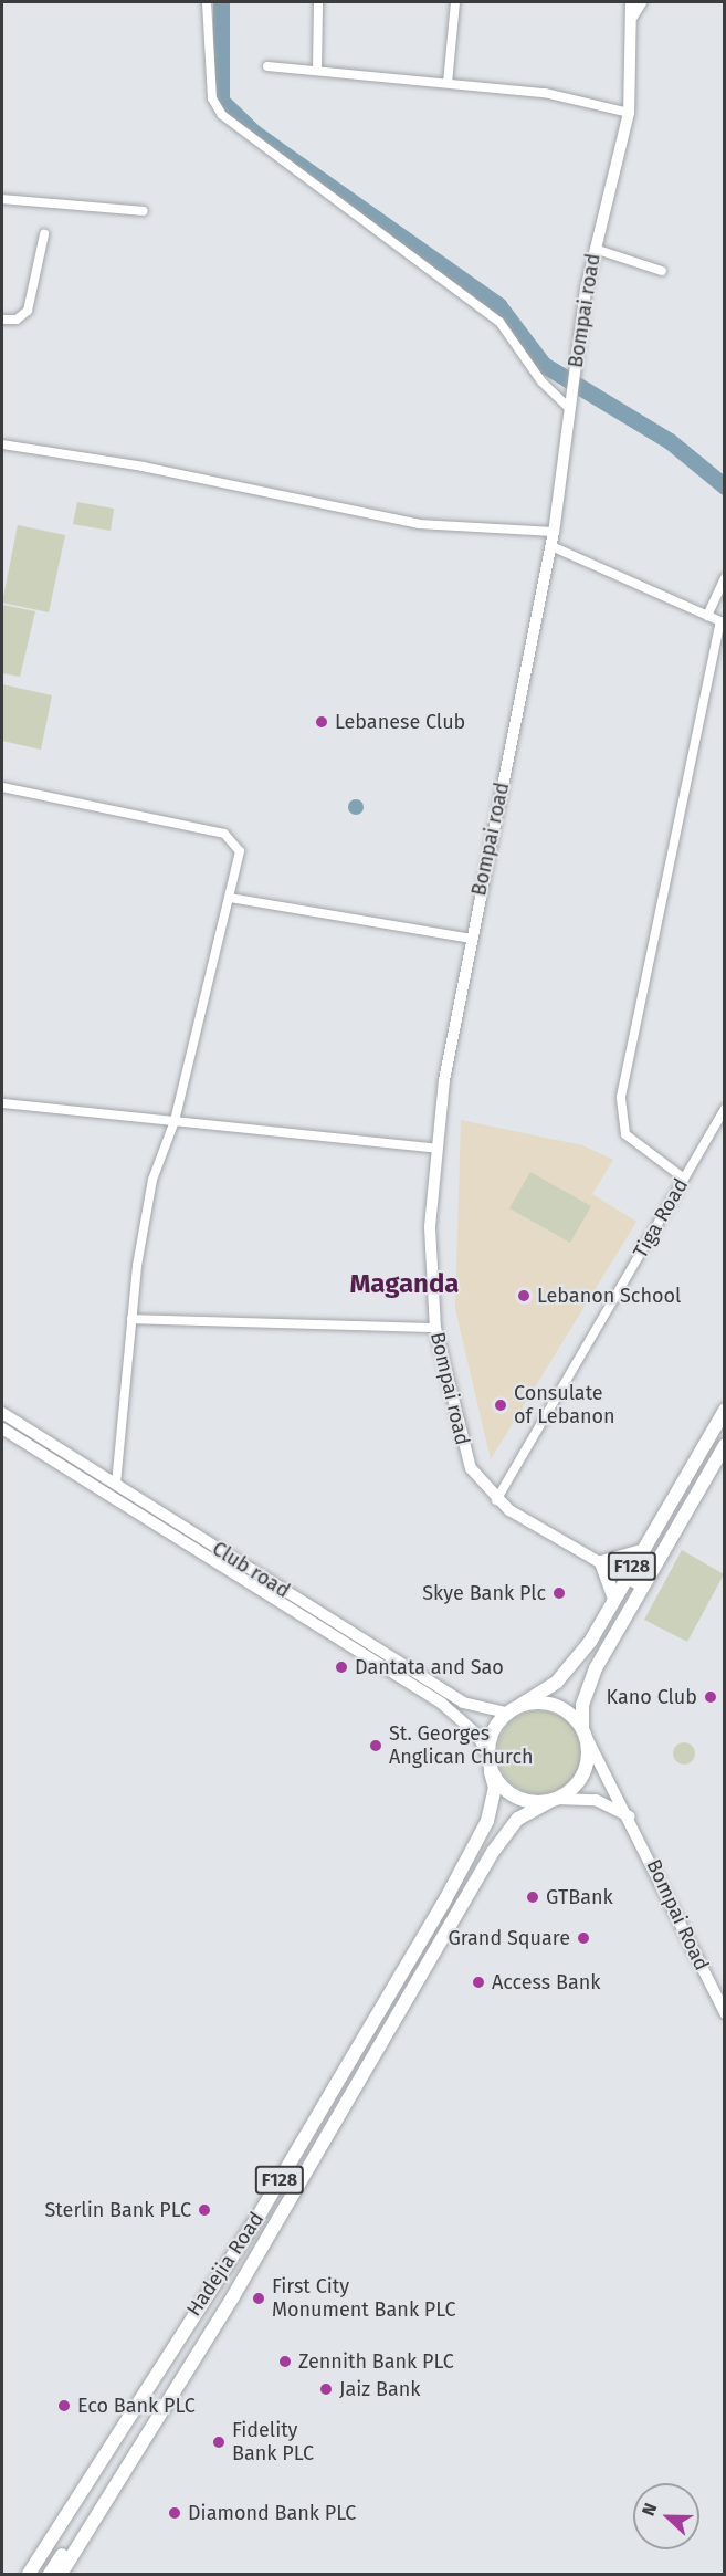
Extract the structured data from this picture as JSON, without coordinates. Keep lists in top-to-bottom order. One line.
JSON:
{"streets":{"main road":["F128","Hadejia Road"],"street":["Bompai road","Tiga Road","Club road","Bompai Road"]},"crossings":[["Bompai road","Tiga Road"],["Bompai road","F128"],["F128","Club road"],["F128","Bompai Road"],["F128","Hadejia Road"],["Club road","Bompai Road"],["Club road","Hadejia Road"],["Bompai Road","Hadejia Road"]],"districts":["Maganda"],"places":["Lebanese Club","Lebanon School","Consulate of Lebanon","Skye Bank Plc","Dantata and Sao","Kano Club","St. Georges Anglican Church","GTBank","Grand Square","Access Bank","Sterlin Bank PLC","First City Monument Bank PLC","Zennith Bank PLC","Jaiz Bank","Eco Bank PLC","Fidelity Bank PLC","Diamond Bank PLC"],"north":"left"}
